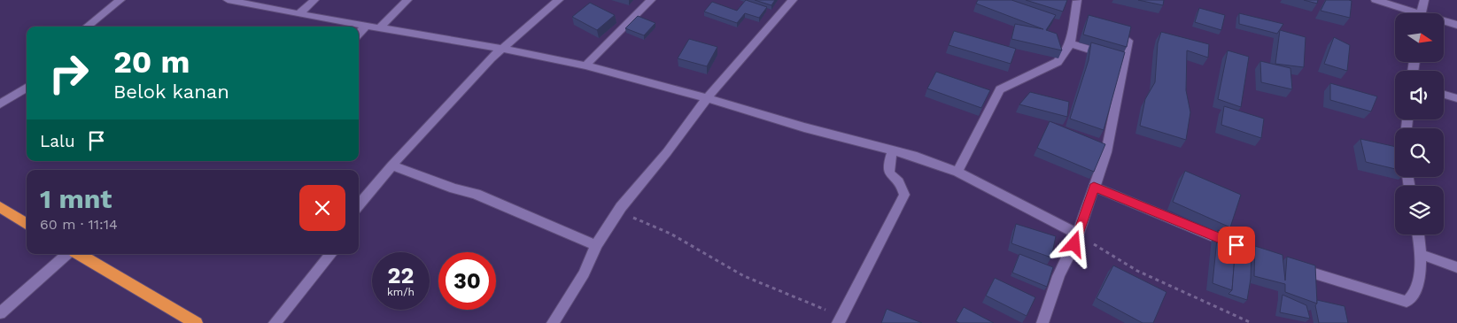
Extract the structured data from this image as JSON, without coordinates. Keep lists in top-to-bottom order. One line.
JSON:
{"north":"right","page":{"turn":["20 m","Belok kanan"],"then":"Lalu","heading":["1 mnt","60 m · 11:14"],"speed":"22 km/h","limit":"30"}}
